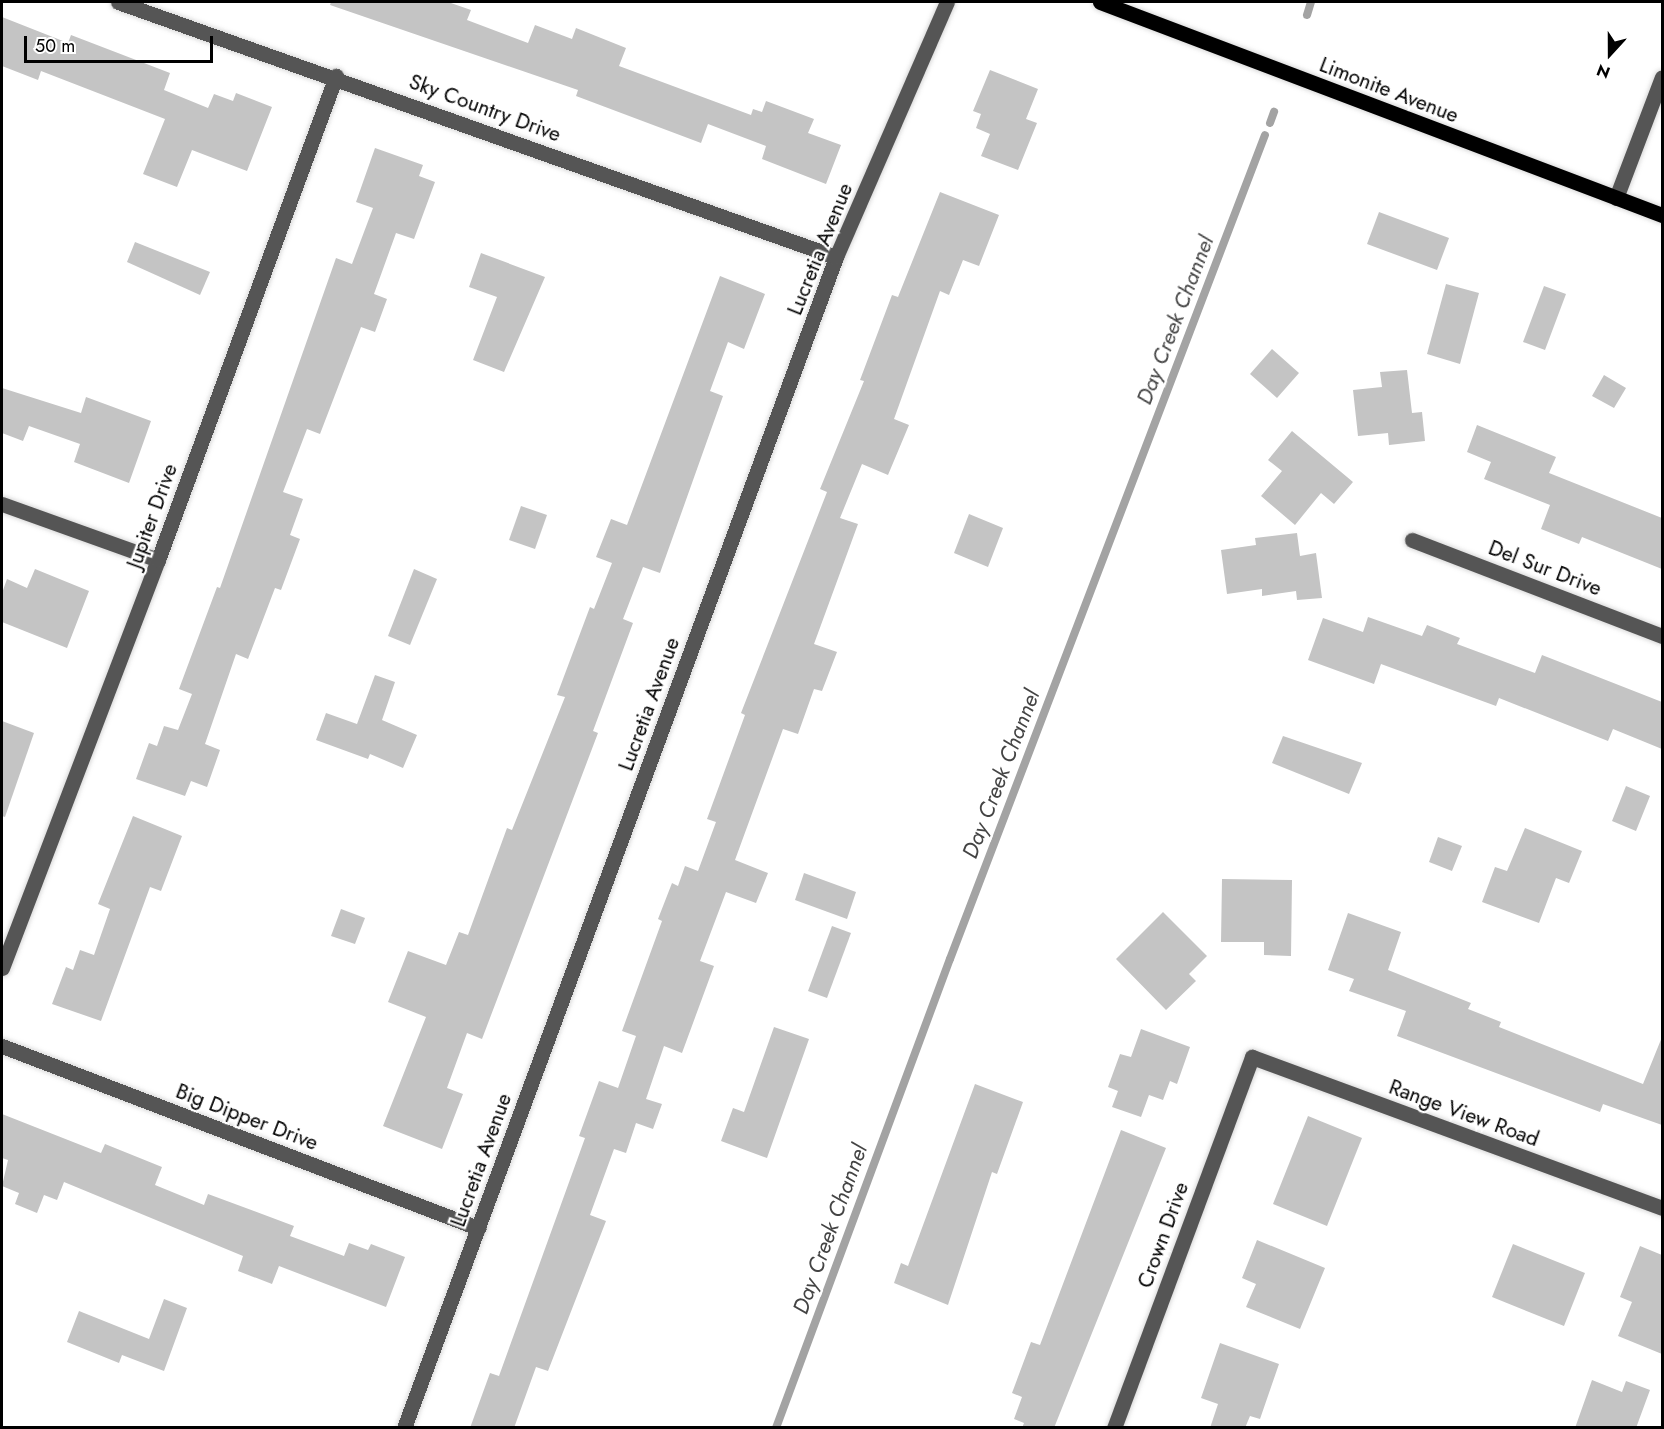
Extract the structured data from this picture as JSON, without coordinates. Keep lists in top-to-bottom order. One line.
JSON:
{"streets":{"main road":["Limonite Avenue"],"street":["Sky Country Drive","Lucretia Avenue","Jupiter Drive","Del Sur Drive","Range View Road","Big Dipper Drive","Crown Drive"]},"crossings":[["Sky Country Drive","Lucretia Avenue"],["Sky Country Drive","Jupiter Drive"],["Lucretia Avenue","Big Dipper Drive"],["Range View Road","Crown Drive"]],"water":["Day Creek Channel"],"scale_bar":"50 m","north":"bottom"}
